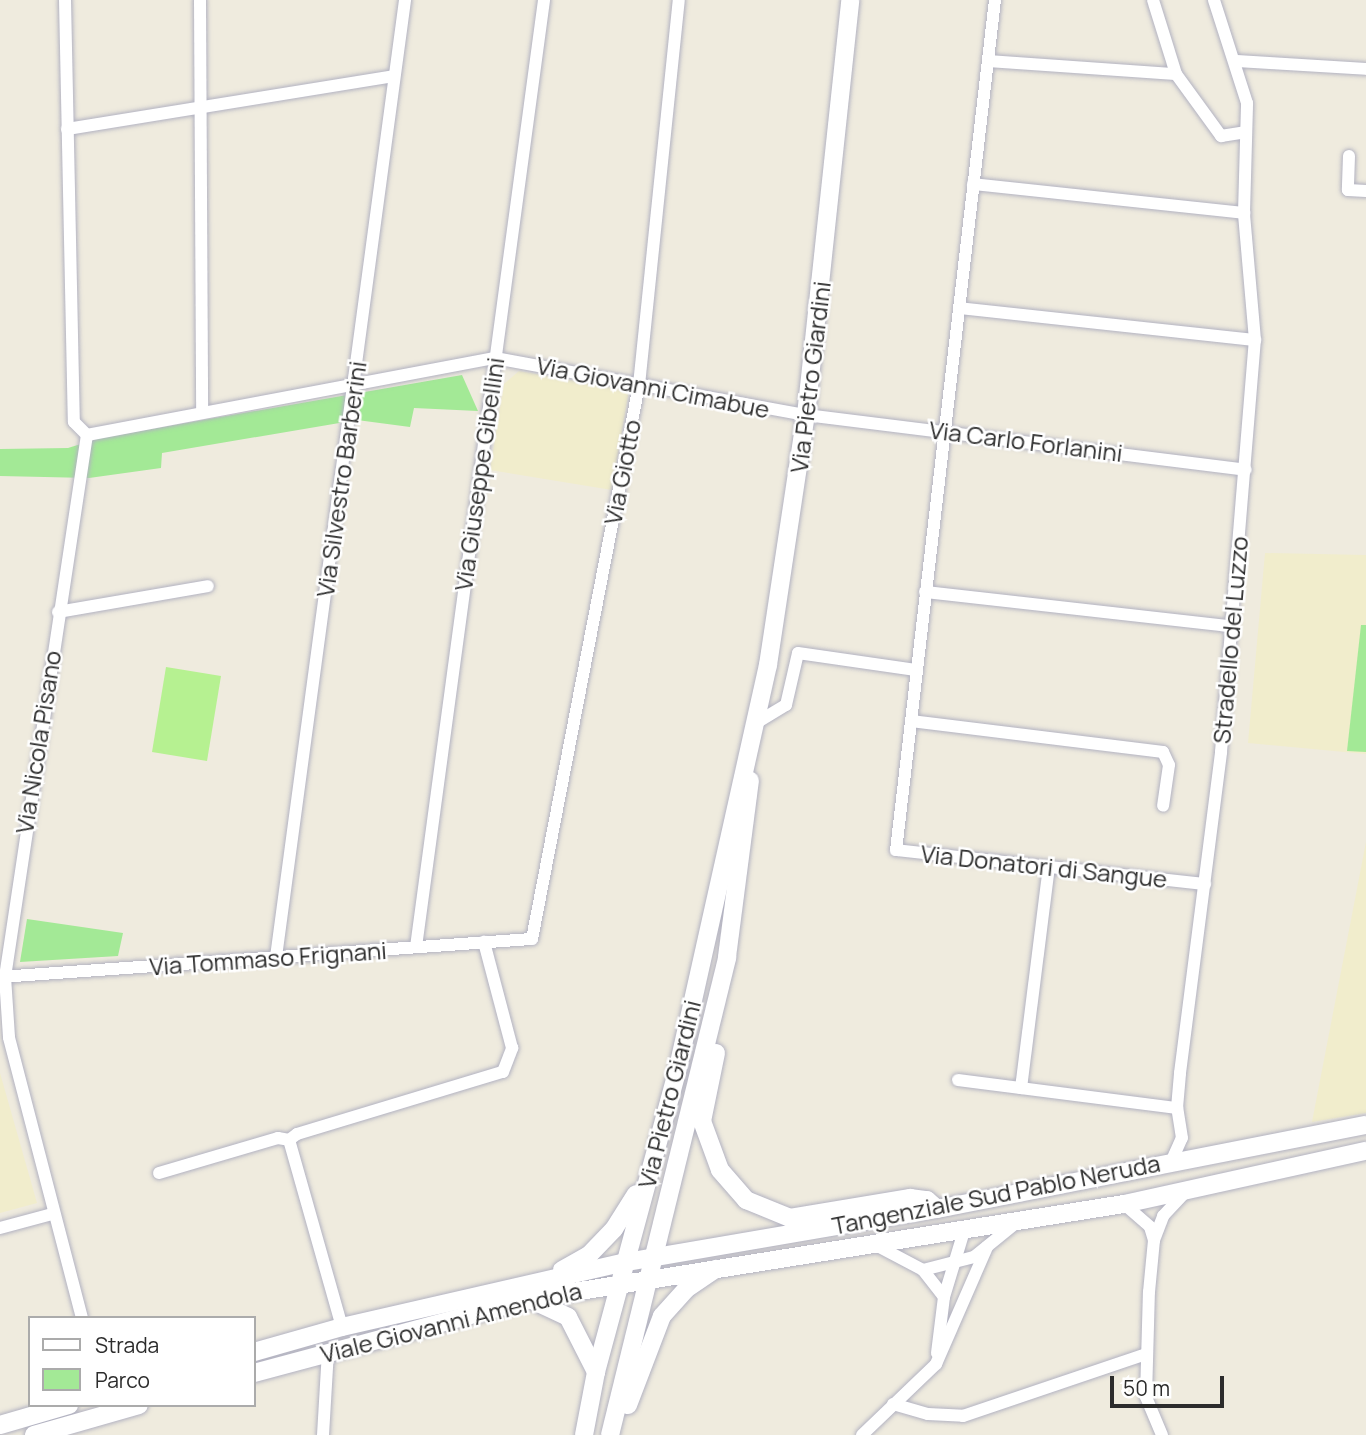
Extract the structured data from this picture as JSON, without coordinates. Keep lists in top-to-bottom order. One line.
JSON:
{"streets":{"main road":["Via Pietro Giardini","Tangenziale Sud Pablo Neruda","Viale Giovanni Amendola"],"street":["Via Giovanni Cimabue","Via Carlo Forlanini","Via Giotto","Via Giuseppe Gibellini","Via Silvestro Barberini","Stradello del Luzzo","Via Nicola Pisano","Via Donatori di Sangue","Via Tommaso Frignani"]},"crossings":[["Via Pietro Giardini","Via Giovanni Cimabue"],["Via Pietro Giardini","Via Carlo Forlanini"],["Via Pietro Giardini","Tangenziale Sud Pablo Neruda"],["Via Pietro Giardini","Viale Giovanni Amendola"],["Via Giovanni Cimabue","Via Carlo Forlanini"],["Via Giovanni Cimabue","Via Giotto"],["Via Giovanni Cimabue","Via Giuseppe Gibellini"],["Via Giovanni Cimabue","Via Silvestro Barberini"],["Via Giovanni Cimabue","Via Nicola Pisano"],["Via Carlo Forlanini","Stradello del Luzzo"],["Via Carlo Forlanini","Via Donatori di Sangue"],["Via Giotto","Via Tommaso Frignani"],["Via Giuseppe Gibellini","Via Tommaso Frignani"],["Via Silvestro Barberini","Via Tommaso Frignani"],["Stradello del Luzzo","Via Donatori di Sangue"],["Stradello del Luzzo","Tangenziale Sud Pablo Neruda"],["Via Nicola Pisano","Via Tommaso Frignani"],["Tangenziale Sud Pablo Neruda","Viale Giovanni Amendola"]],"legend":["Strada","Parco"],"scale_bar":"50 m"}
